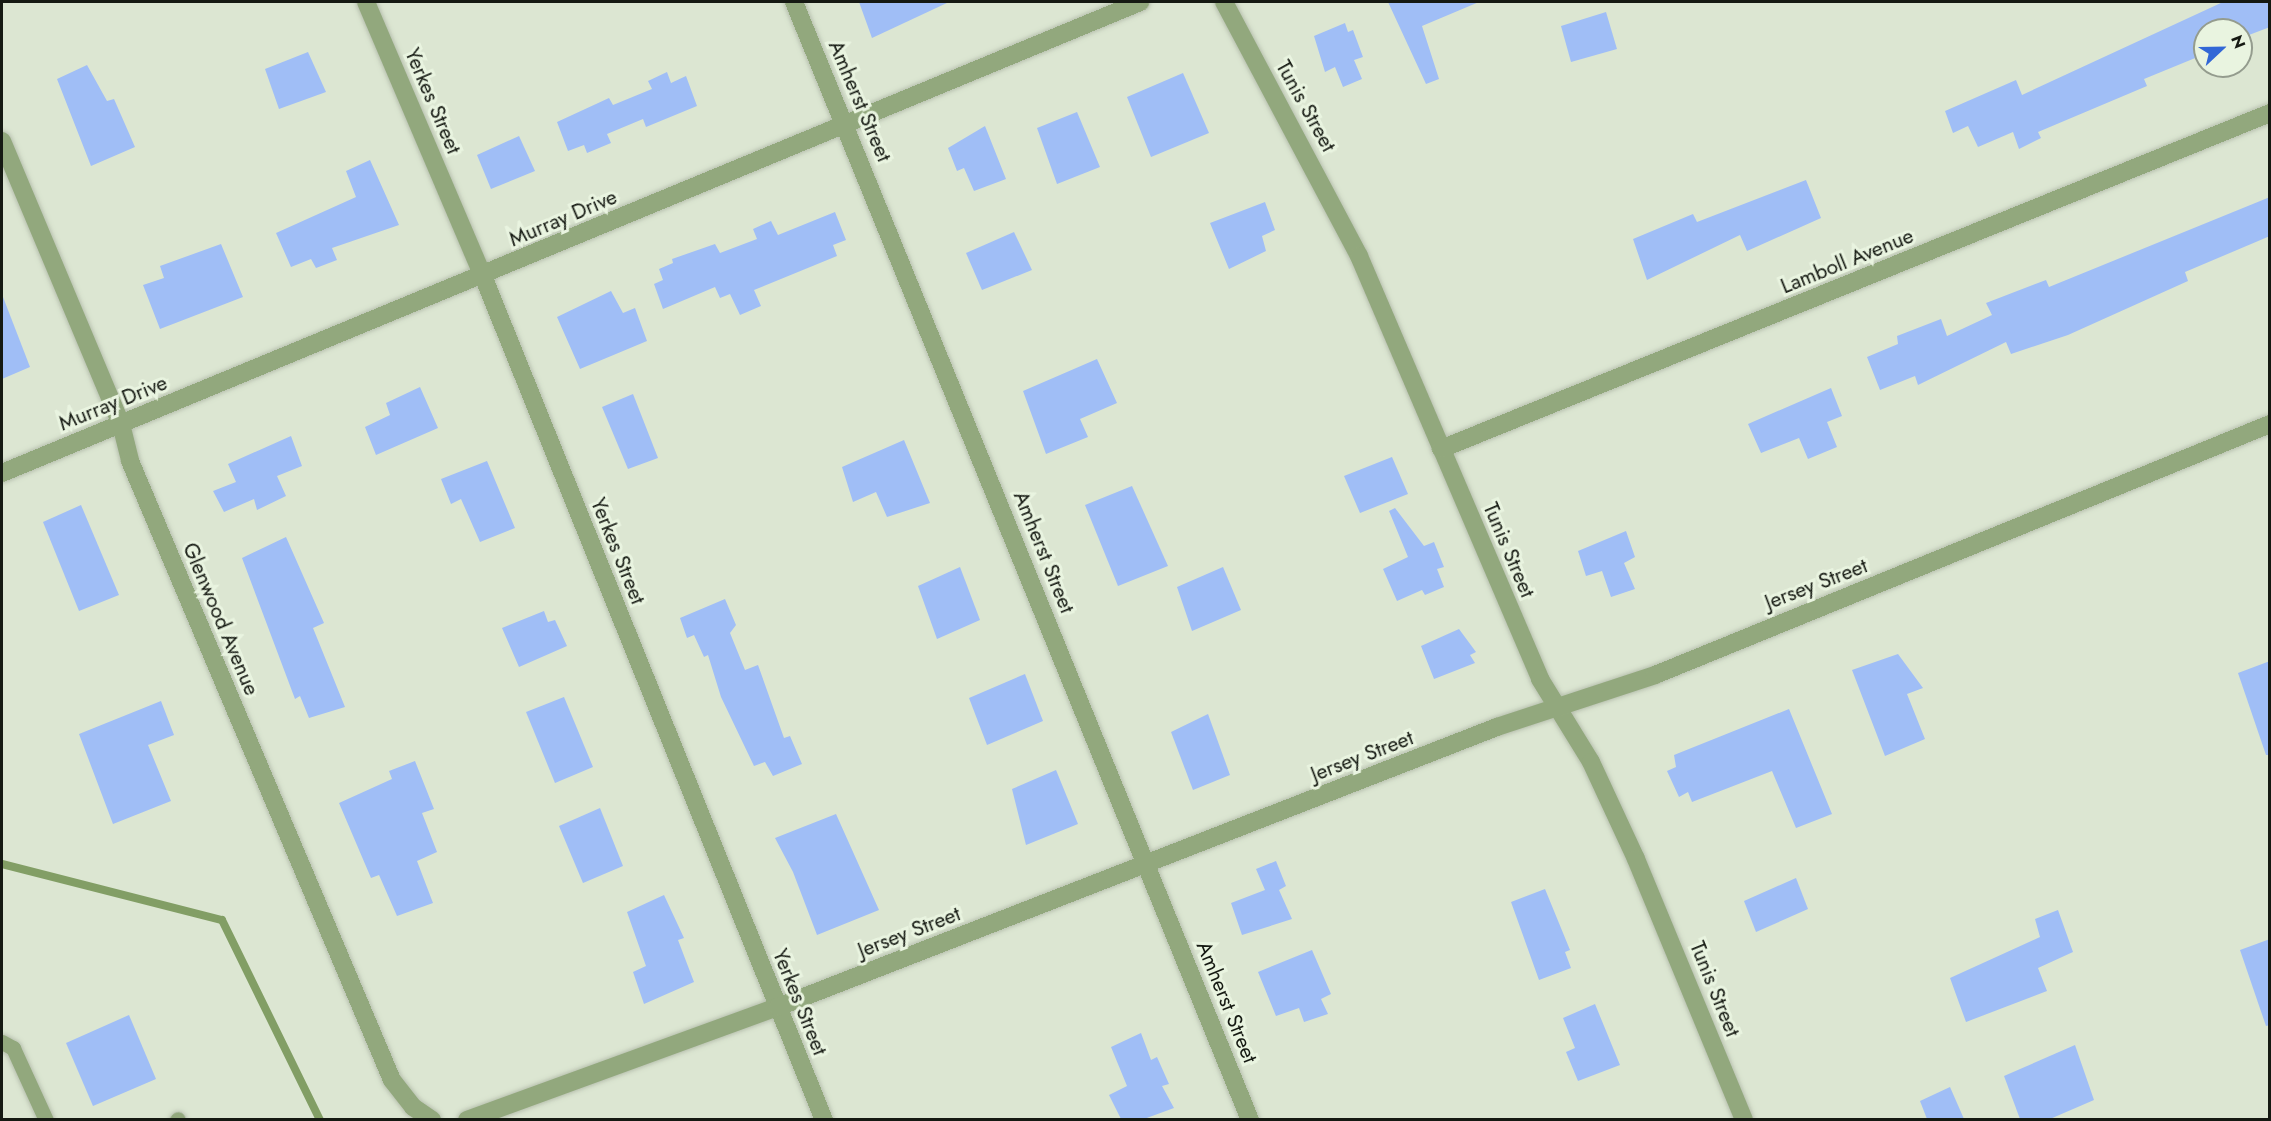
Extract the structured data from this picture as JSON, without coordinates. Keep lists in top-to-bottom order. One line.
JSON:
{"streets":{"street":["Yerkes Street","Amherst Street","Tunis Street","Murray Drive","Lamboll Avenue","Jersey Street","Glenwood Avenue"]},"crossings":[["Yerkes Street","Murray Drive"],["Yerkes Street","Jersey Street"],["Amherst Street","Murray Drive"],["Amherst Street","Jersey Street"],["Tunis Street","Lamboll Avenue"],["Tunis Street","Jersey Street"],["Murray Drive","Glenwood Avenue"]],"north":"right"}
